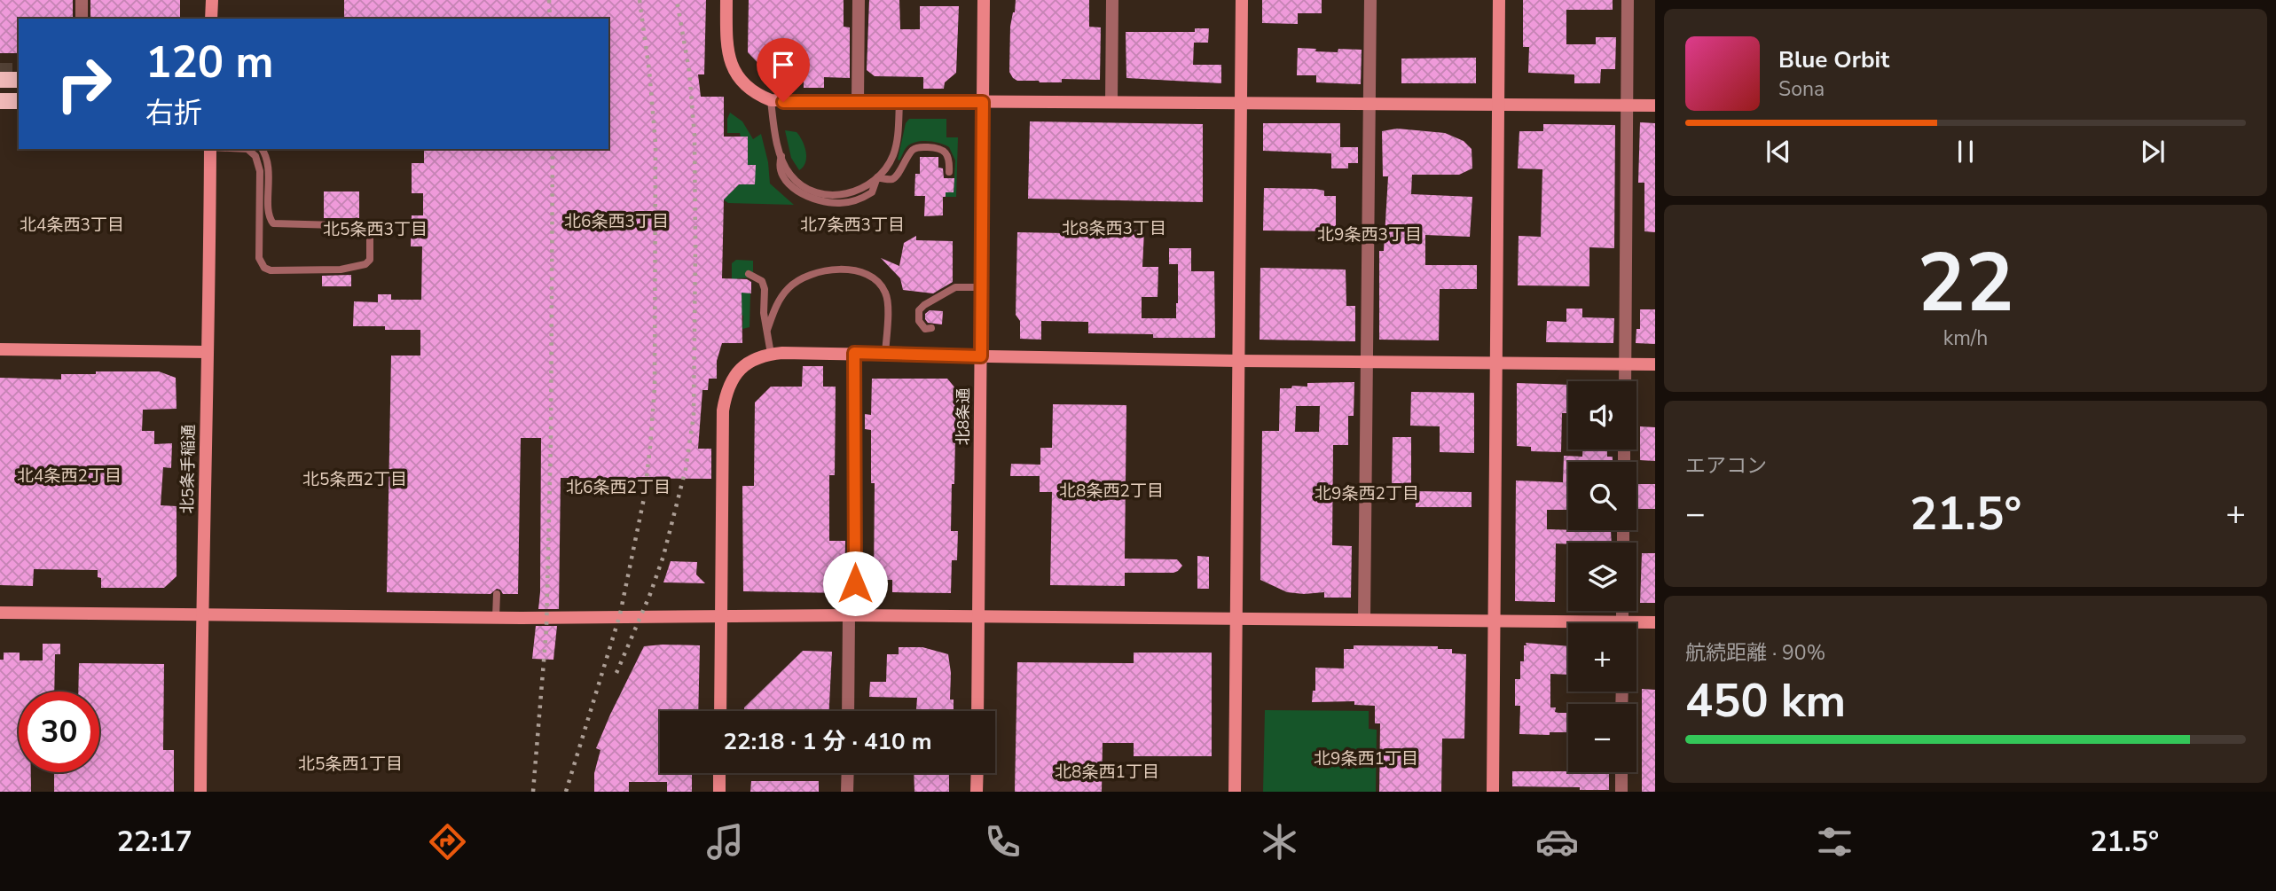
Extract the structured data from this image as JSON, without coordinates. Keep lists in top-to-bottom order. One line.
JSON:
{"streets":{"street":["北8条通","北5条手稲通"]},"districts":["北6条西3丁目","北4条西3丁目","北7条西3丁目","北8条西3丁目","北5条西3丁目","北9条西3丁目","北4条西2丁目","北5条西2丁目","北6条西2丁目","北8条西2丁目","北9条西2丁目","北9条西1丁目","北5条西1丁目","北8条西1丁目"],"page":{"turn":["120 m","右折"],"song":["Blue Orbit","Sona"],"tile":[["22","km/h"],"エアコン",["航続距離 · 90%","450 km"]],"map_buttons":["+","−"],"heat":["−","21.5°","+"],"limit":"30","trip":"22:18 · 1 分 · 410 m","tabs":["22:17","21.5°"]}}
